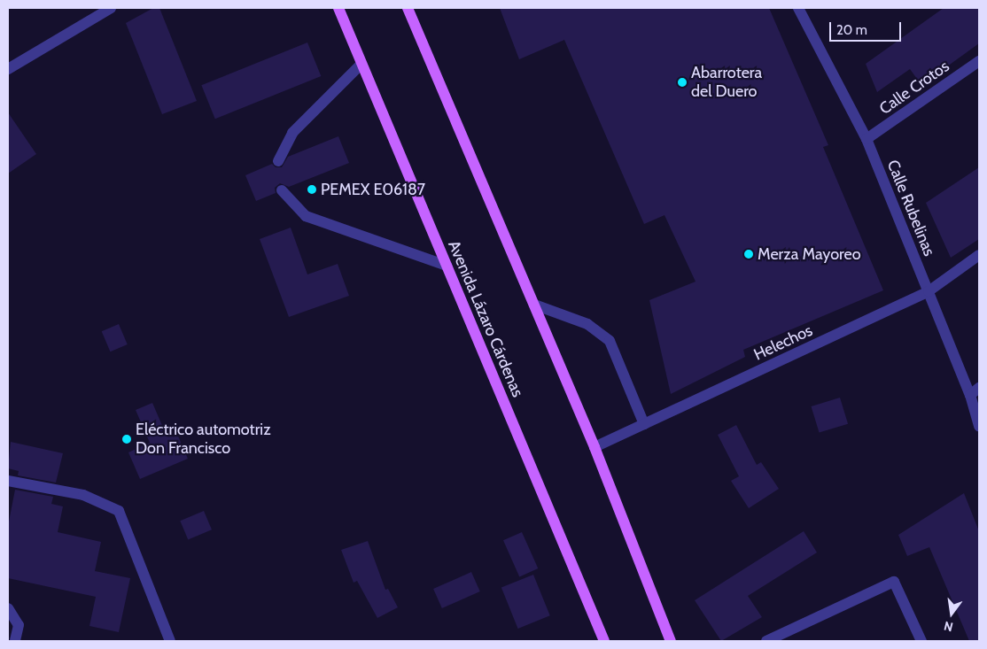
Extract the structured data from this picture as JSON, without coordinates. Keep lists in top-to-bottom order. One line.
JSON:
{"streets":{"main road":["Avenida Lázaro Cárdenas"],"street":["Calle Crotos","Calle Rubelinas","Helechos"]},"crossings":[["Calle Crotos","Calle Rubelinas"],["Calle Rubelinas","Helechos"]],"places":["Abarrotera del Duero","PEMEX E06187","Merza Mayoreo","Eléctrico automotriz Don Francisco"],"scale_bar":"20 m","north":"bottom"}
